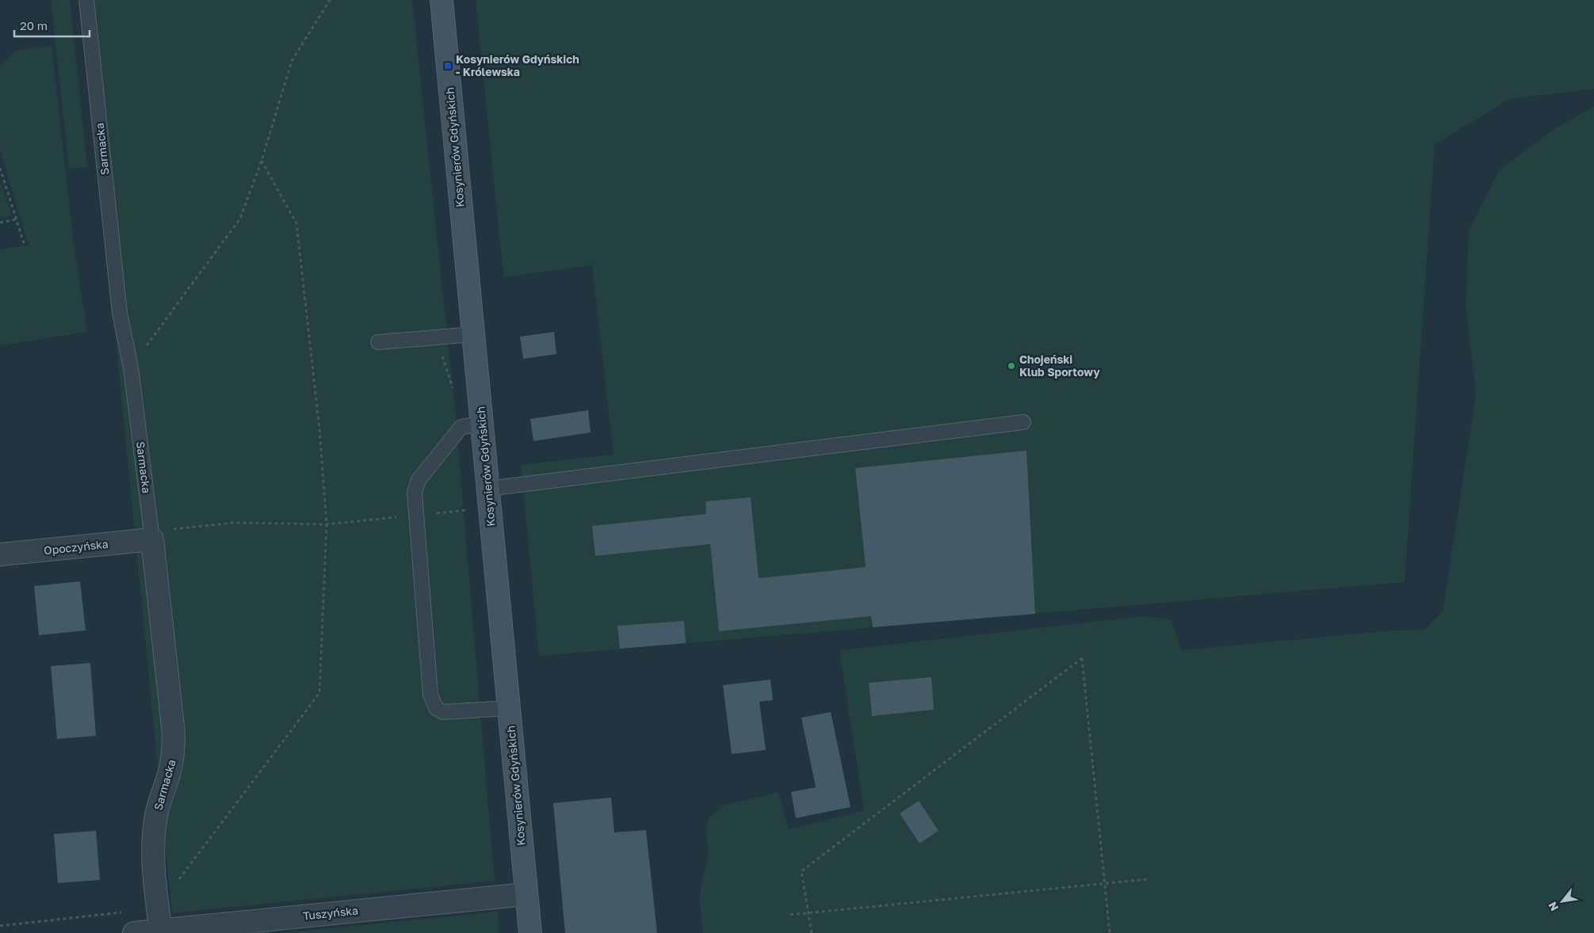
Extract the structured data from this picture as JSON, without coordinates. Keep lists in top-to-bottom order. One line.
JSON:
{"streets":{"street":["Kosynierów Gdyńskich","Sarmacka","Opoczyńska","Tuszyńska"]},"crossings":[["Kosynierów Gdyńskich","Tuszyńska"],["Sarmacka","Opoczyńska"],["Sarmacka","Tuszyńska"]],"places":{"transit":["Kosynierów Gdyńskich - Królewska"],"other":["Chojeński Klub Sportowy"]},"scale_bar":"20 m","north":"bottom left"}
